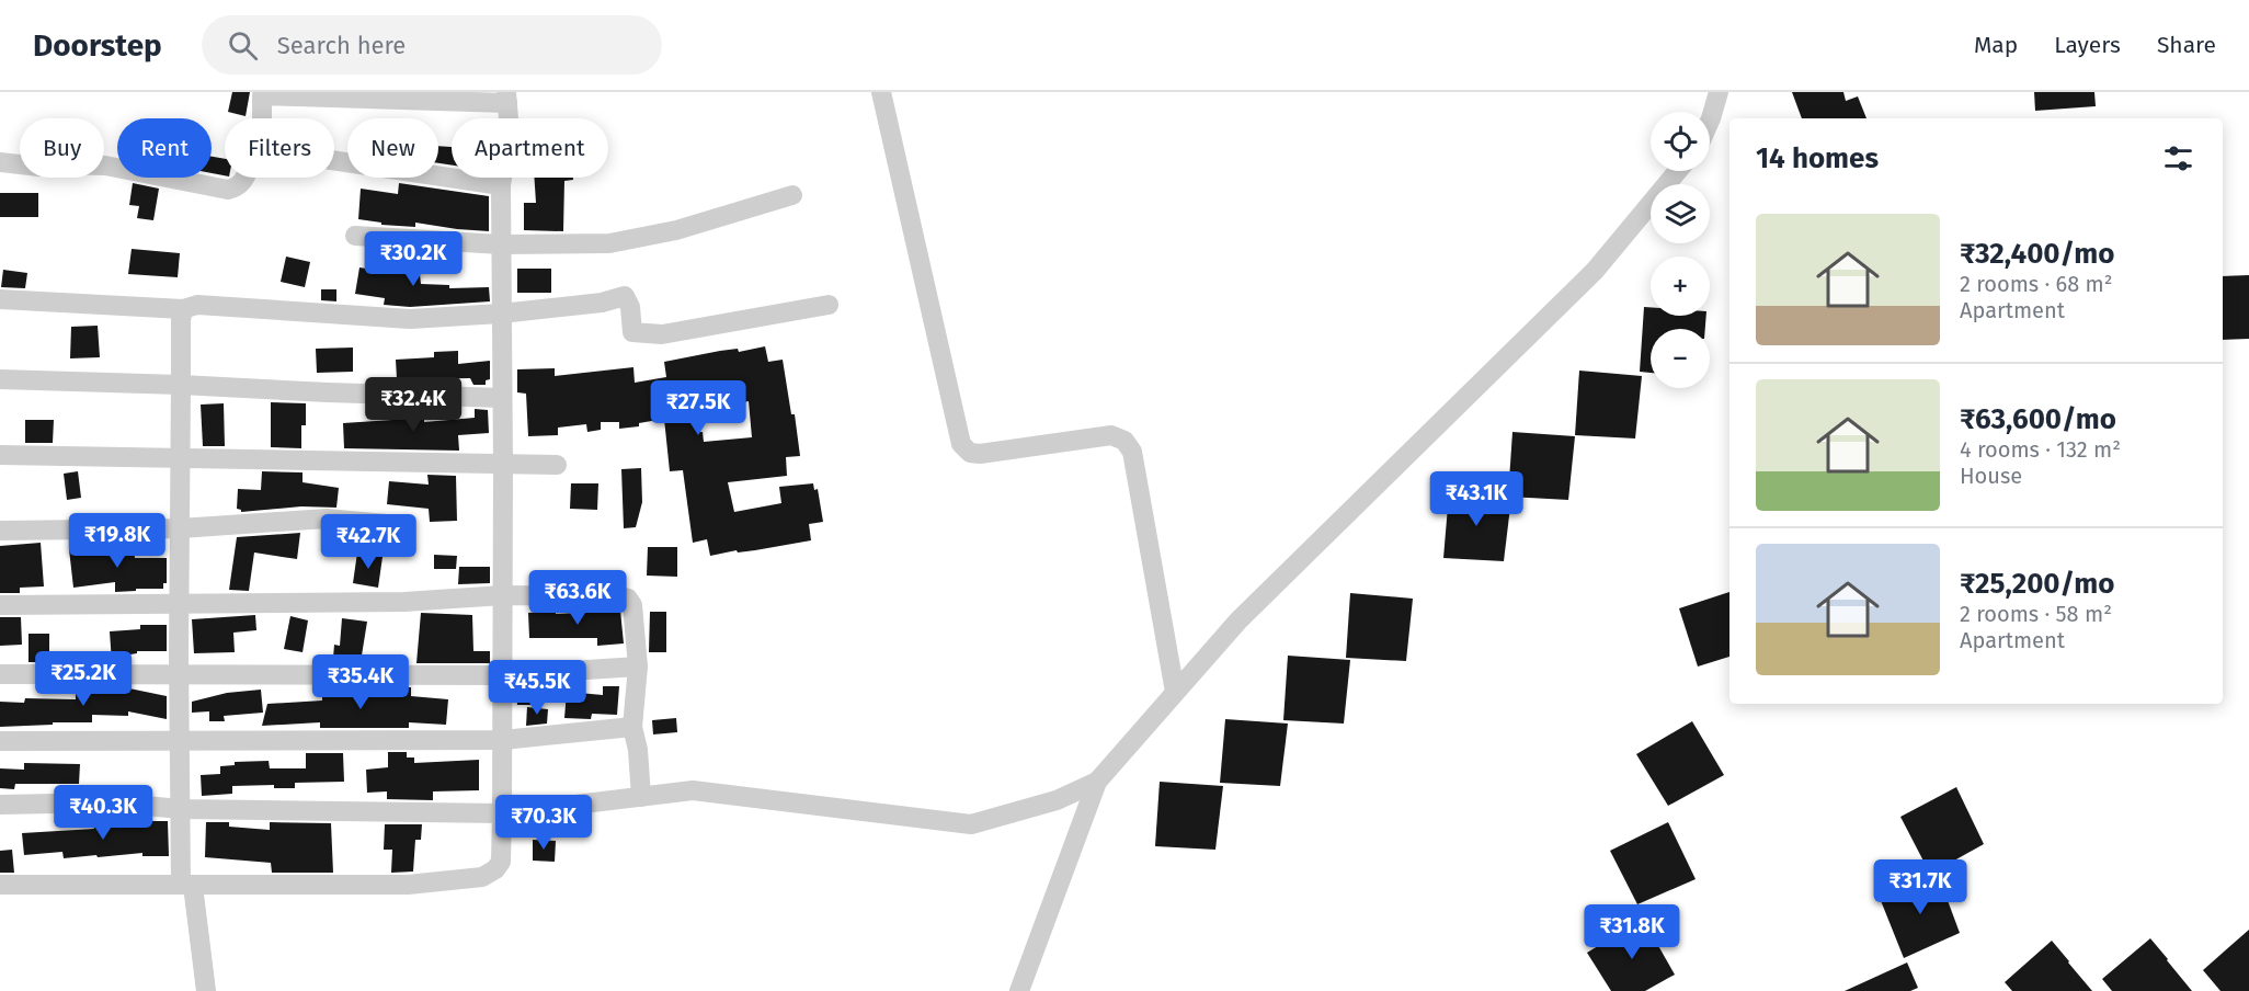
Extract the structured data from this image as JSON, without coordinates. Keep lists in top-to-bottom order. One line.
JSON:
{"page":{"header":"Doorstep","search":"Search here","nav":["Map","Layers","Share"],"map_buttons":["+","−"],"chip":["Buy","Rent","Filters","New","Apartment"],"heading":"14 homes","list":[{"name":"₹32,400/mo","note":"2 rooms · 68 m² · Apartment"},{"name":"₹63,600/mo","note":"4 rooms · 132 m² · House"},{"name":"₹25,200/mo","note":"2 rooms · 58 m² · Apartment"}],"price":["₹30.2K","₹32.4K","₹27.5K","₹43.1K","₹19.8K","₹42.7K","₹63.6K","₹25.2K","₹35.4K","₹45.5K","₹40.3K","₹70.3K","₹31.7K","₹31.8K"]}}
